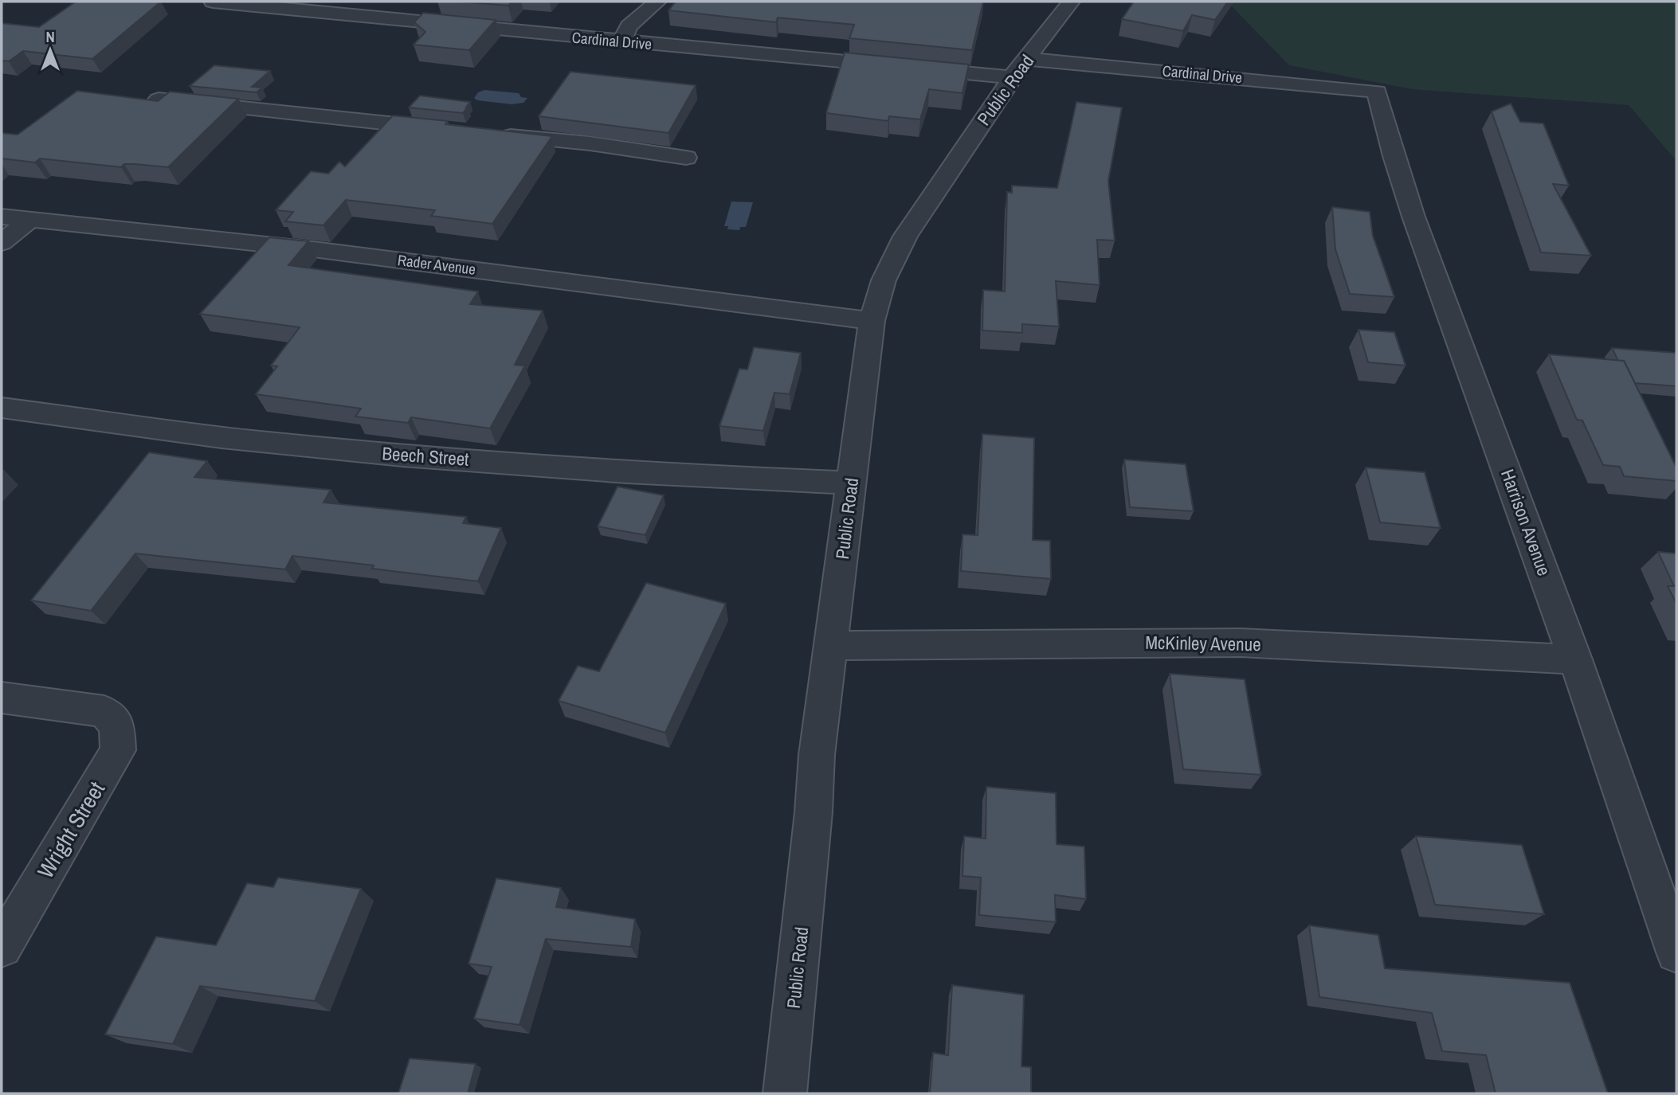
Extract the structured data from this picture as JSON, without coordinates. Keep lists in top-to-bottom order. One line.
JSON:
{"streets":{"street":["Cardinal Drive","Public Road","Rader Avenue","Beech Street","Harrison Avenue","McKinley Avenue","Wright Street"]},"crossings":[["Cardinal Drive","Public Road"],["Cardinal Drive","Harrison Avenue"],["Public Road","Rader Avenue"],["Public Road","Beech Street"],["Public Road","McKinley Avenue"],["Harrison Avenue","McKinley Avenue"]],"north":"top"}
